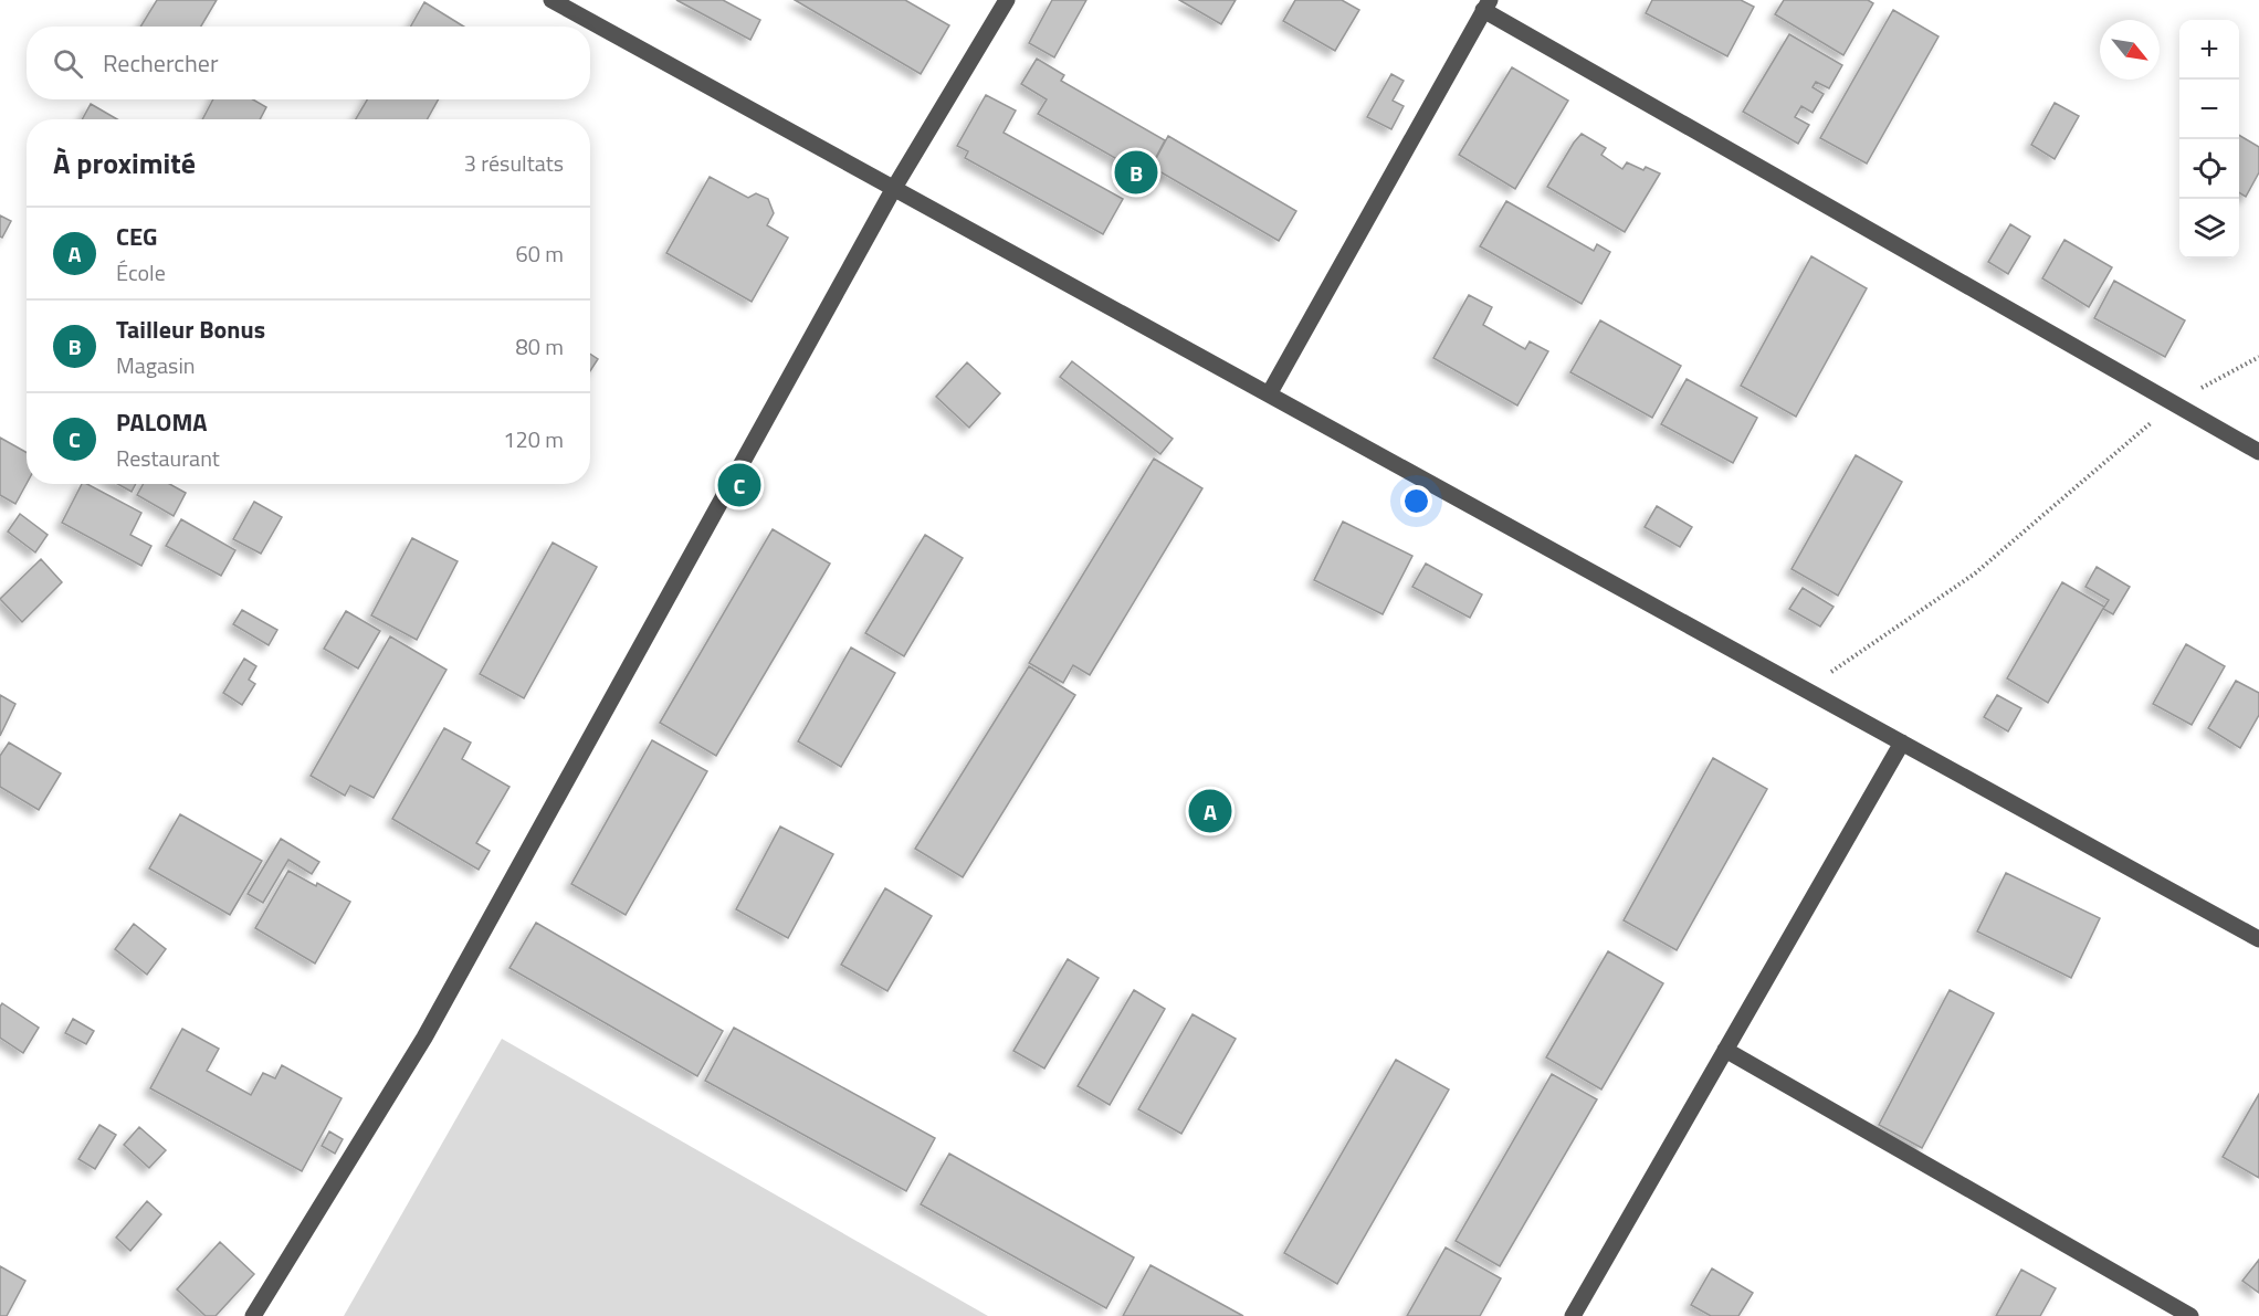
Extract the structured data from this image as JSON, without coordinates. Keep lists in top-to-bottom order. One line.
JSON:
{"north":"bottom right","page":{"map_buttons":["+","−"],"search":"Rechercher","heading":["À proximité","3 résultats"],"pins":["B","C","A"],"list":[{"mark":"A","name":"CEG","note":"École","value":"60 m"},{"mark":"B","name":"Tailleur Bonus","note":"Magasin","value":"80 m"},{"mark":"C","name":"PALOMA","note":"Restaurant","value":"120 m"}]}}
